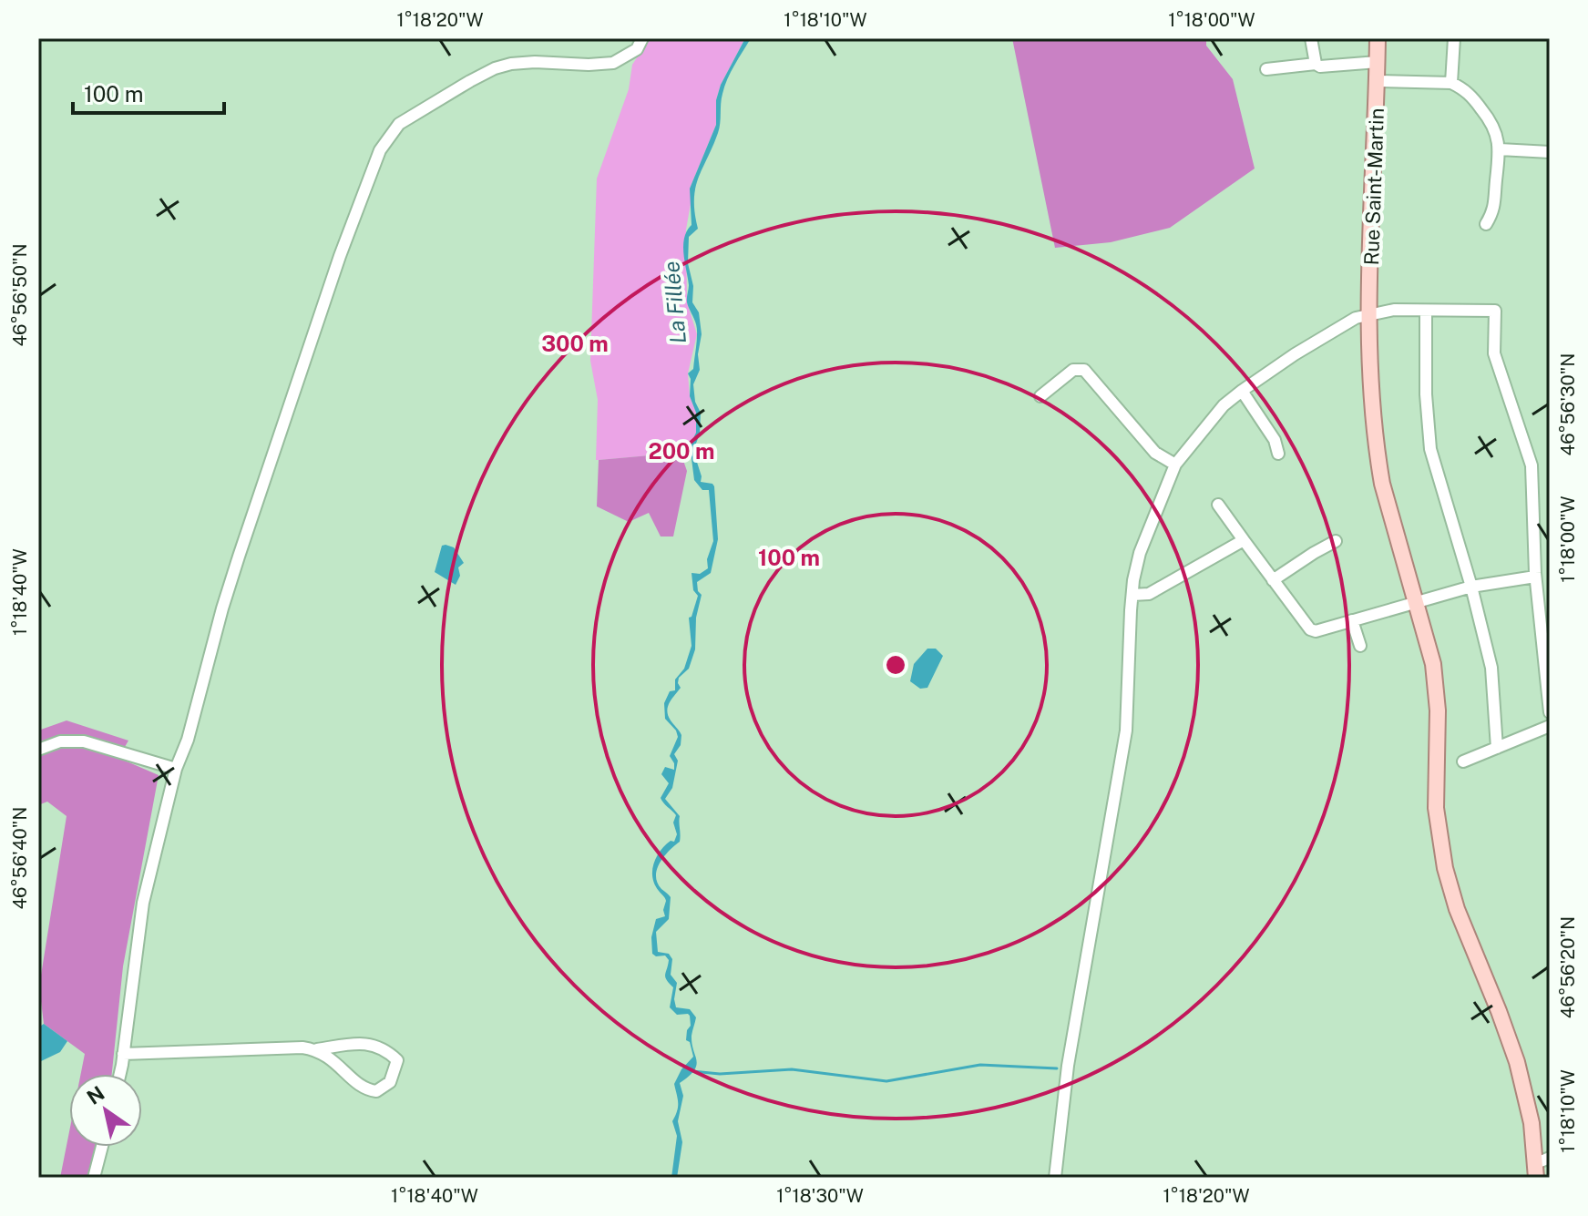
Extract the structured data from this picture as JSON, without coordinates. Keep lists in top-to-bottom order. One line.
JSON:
{"streets":{"main road":["Rue Saint-Martin"]},"water":["La Fillée"],"scale_bar":"100 m","north":"top left","coordinates":["1°18'20\"W","1°18'10\"W","1°18'00\"W","46°56'50\"N","46°56'30\"N","1°18'40\"W","46°56'40\"N","46°56'20\"N","1°18'30\"W"],"rings":["300 m","200 m","100 m"]}
